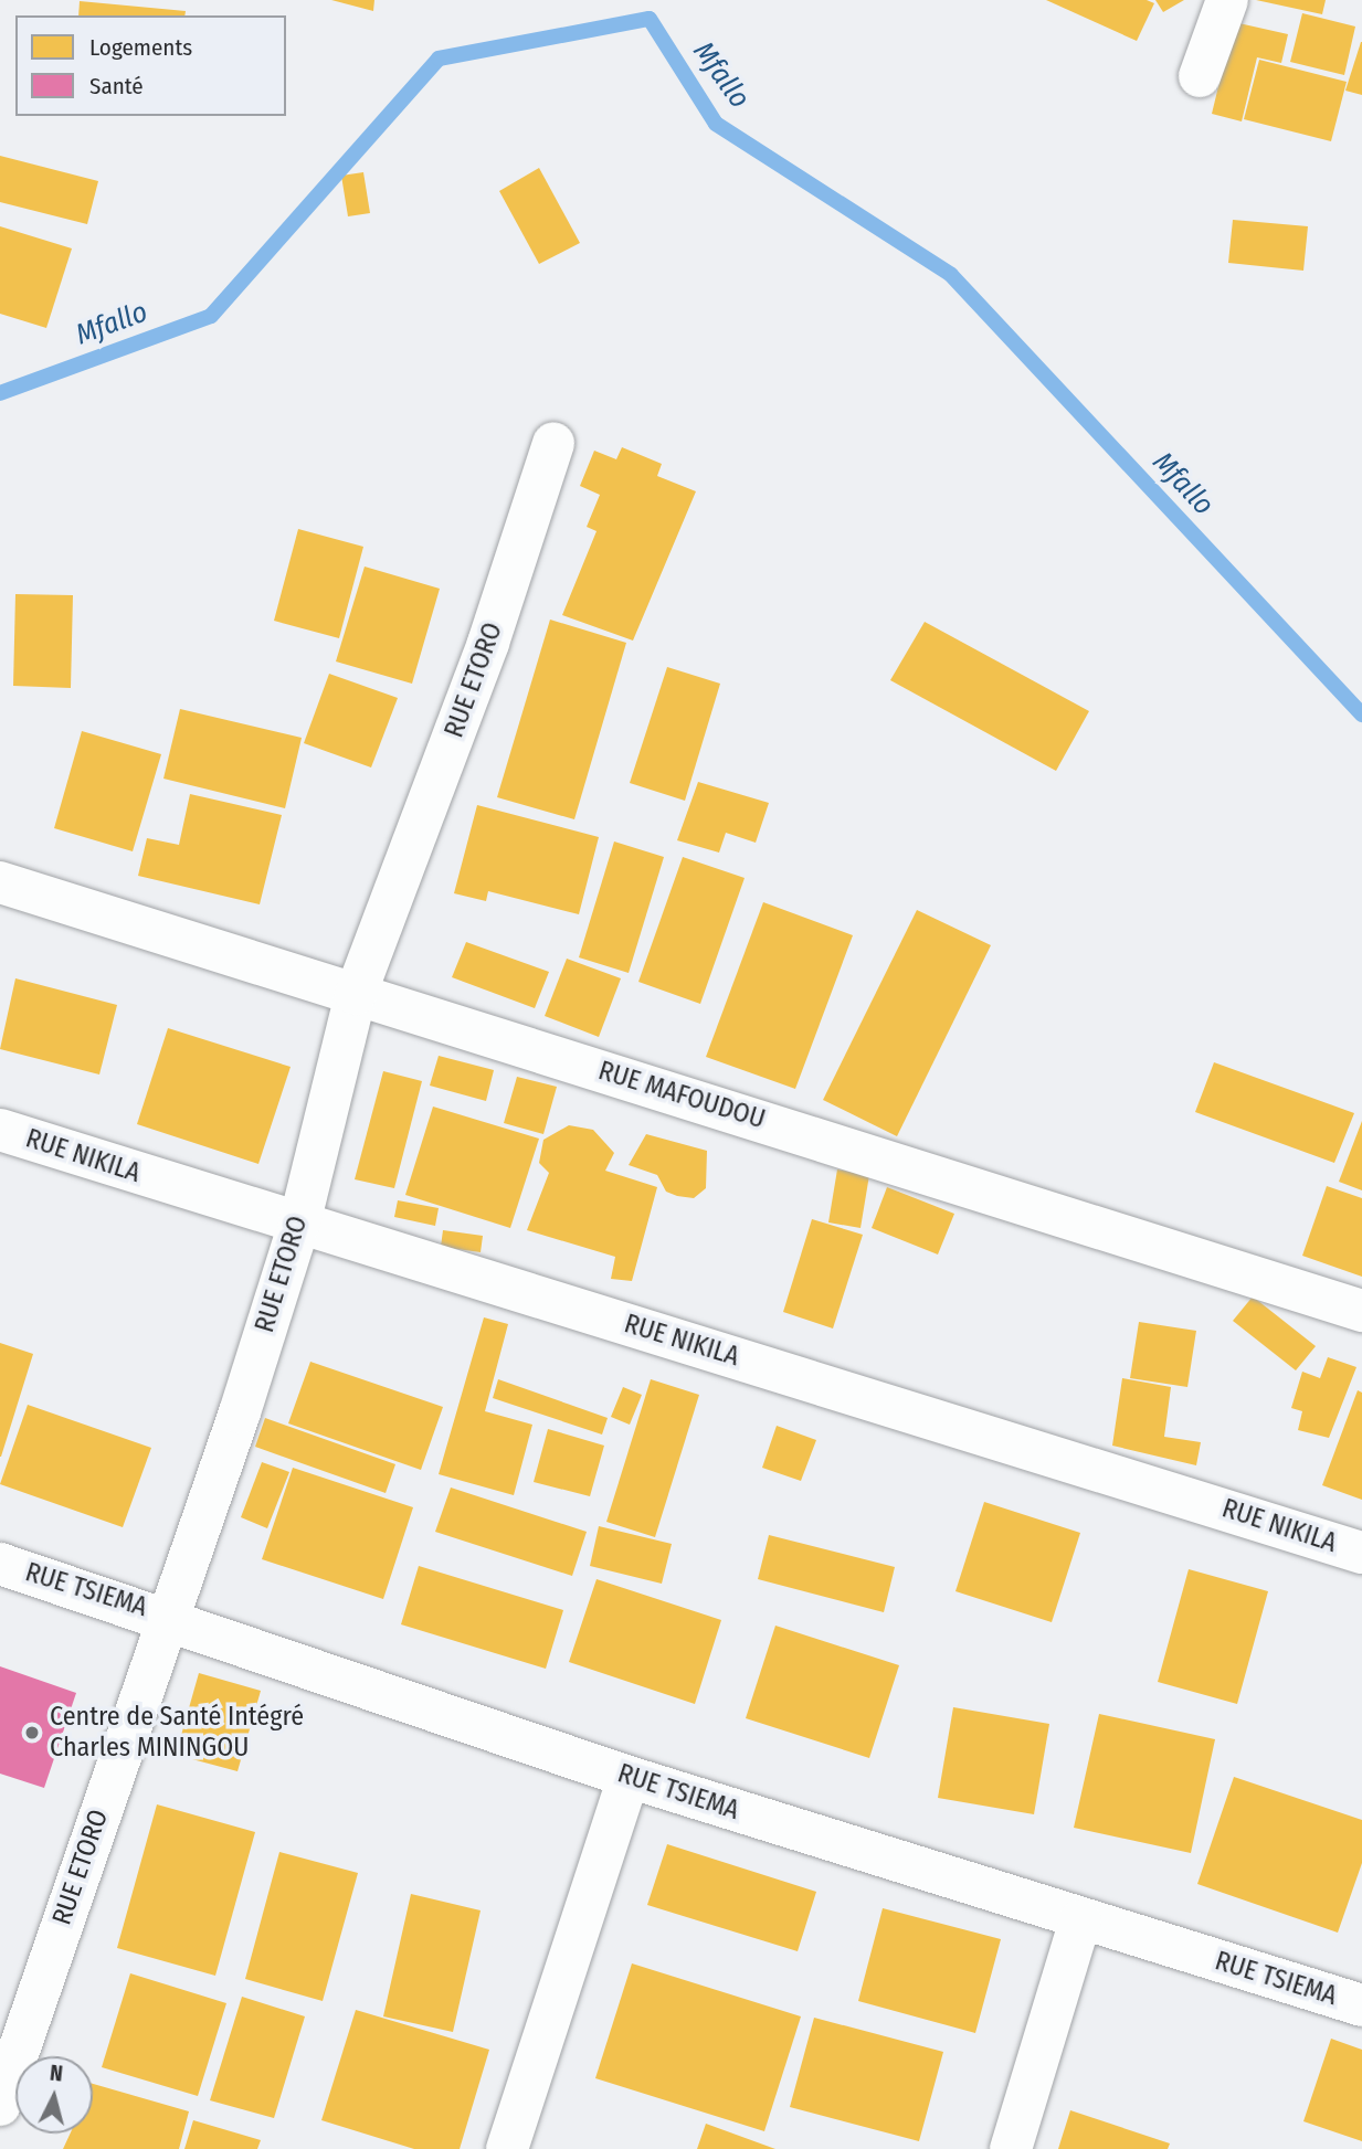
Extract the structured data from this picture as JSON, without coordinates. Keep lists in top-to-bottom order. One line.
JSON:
{"streets":{"street":["RUE ETORO","RUE MAFOUDOU","RUE NIKILA","RUE TSIEMA"]},"crossings":[["RUE ETORO","RUE MAFOUDOU"],["RUE ETORO","RUE NIKILA"],["RUE ETORO","RUE TSIEMA"]],"water":["Mfallo"],"places":["Centre de Santé Intégré Charles MININGOU"],"legend":["Logements","Santé"],"north":"top"}
